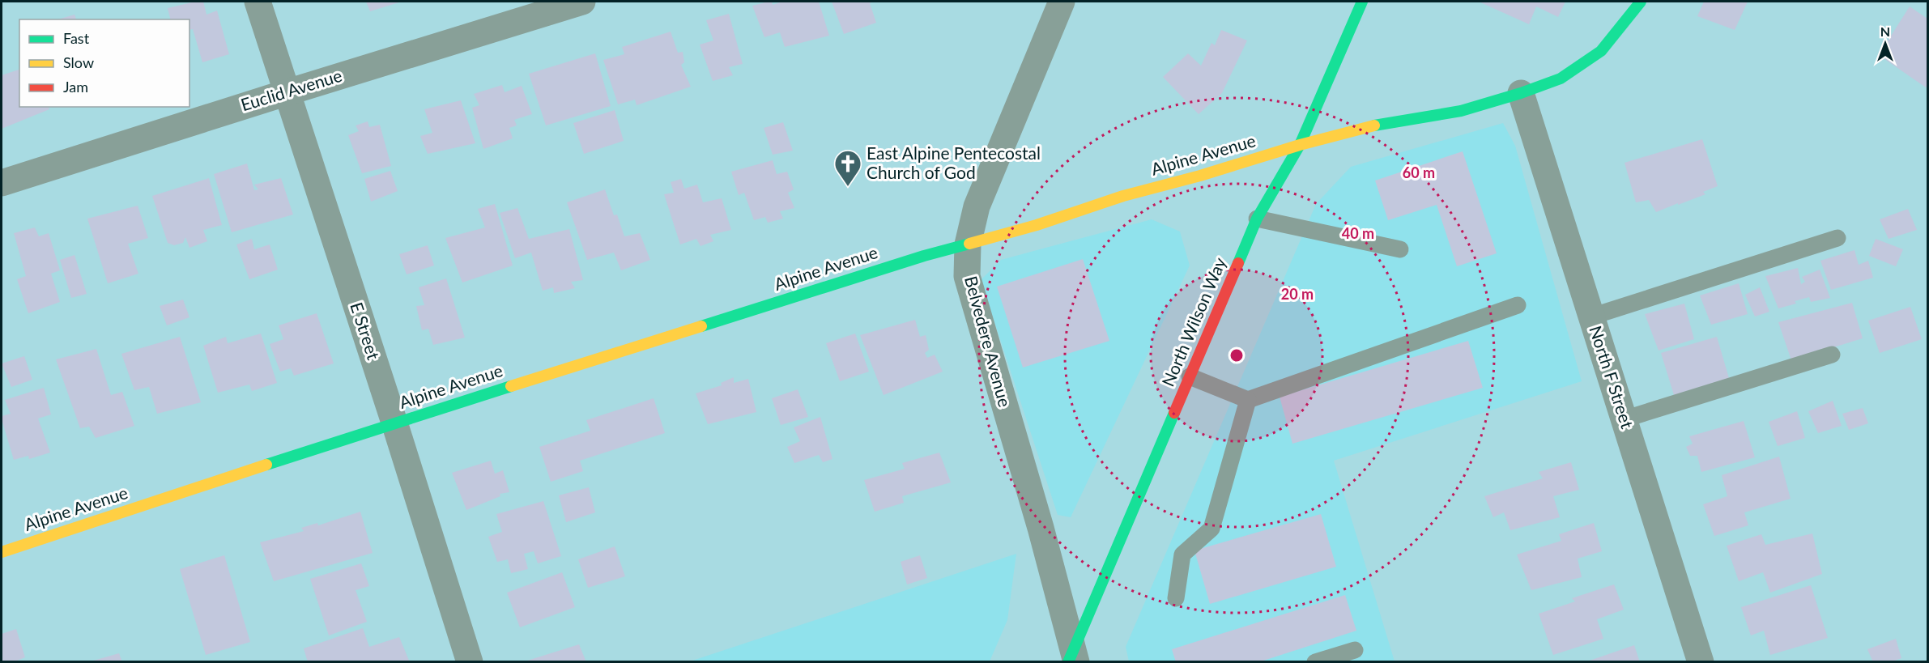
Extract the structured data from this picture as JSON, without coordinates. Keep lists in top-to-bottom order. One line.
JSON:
{"streets":{"street":["Euclid Avenue","Alpine Avenue","North Wilson Way","E Street","Belvedere Avenue","North F Street"]},"crossings":[["Euclid Avenue","E Street"],["Alpine Avenue","North Wilson Way"],["Alpine Avenue","E Street"],["Alpine Avenue","Belvedere Avenue"],["Alpine Avenue","North F Street"],["North Wilson Way","Belvedere Avenue"]],"places":{"church":["East Alpine Pentecostal Church of God"]},"legend":["Fast","Slow","Jam"],"north":"top","rings":["60 m","40 m","20 m"]}
